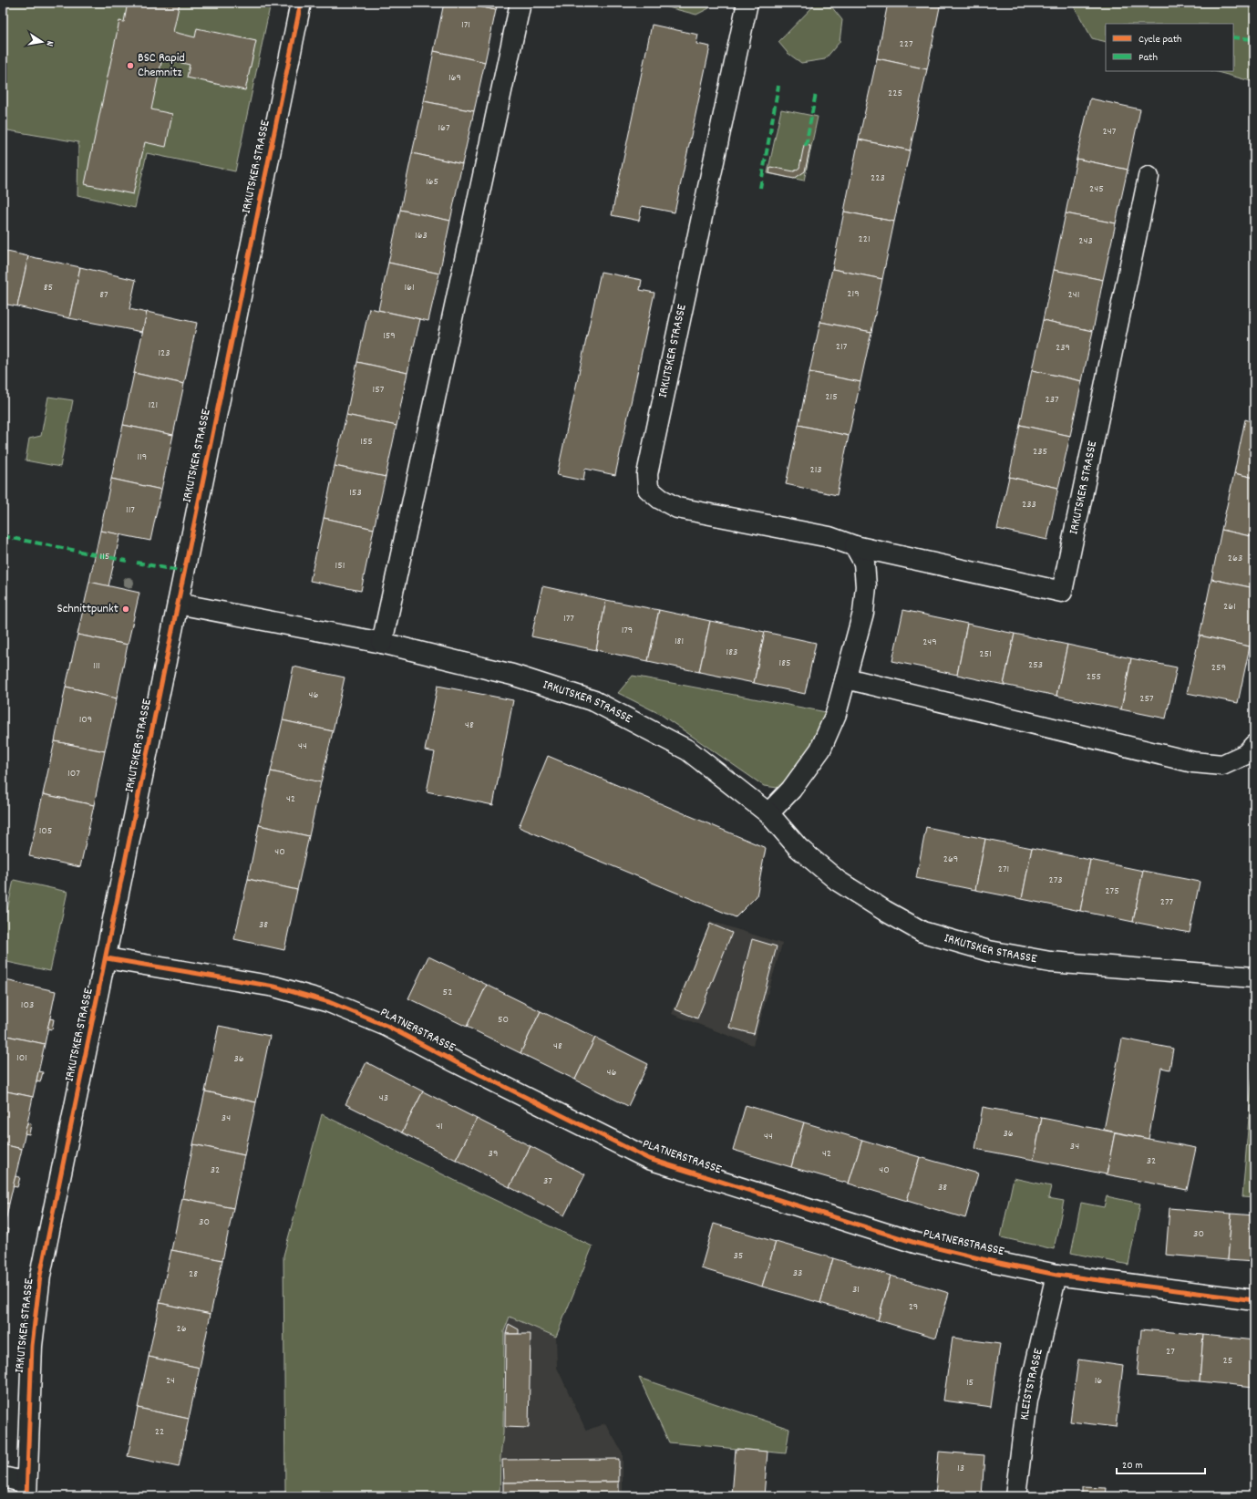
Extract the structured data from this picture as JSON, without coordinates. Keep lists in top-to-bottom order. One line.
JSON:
{"streets":{"street":["IRKUTSKER STRASSE","PLATNERSTRASSE","KLEISTSTRASSE"]},"crossings":[["IRKUTSKER STRASSE","PLATNERSTRASSE"],["PLATNERSTRASSE","KLEISTSTRASSE"]],"places":["BSC Rapid Chemnitz","Schnittpunkt"],"house_numbers":["171","227","169","225","167","247","223","165","245","163","221","243","85","161","219","87","241","159","217","239","123","157","215","237","121","155","235","119","213","153","233","117","115","263","151","261","177","179","181","249","183","251","185","253","111","259","255","46","257","109","48","44","107","42","105","40","269","271","273","275","277","38","52","103","50","48","101","36","46","43","34","41","36","44","34","39","42","32","32","40","37","38","30","30","35","33","28","31","29","26","27","25","24","16","15","22","13"],"legend":["Cycle path","Path"],"scale_bar":"20 m","north":"right"}
